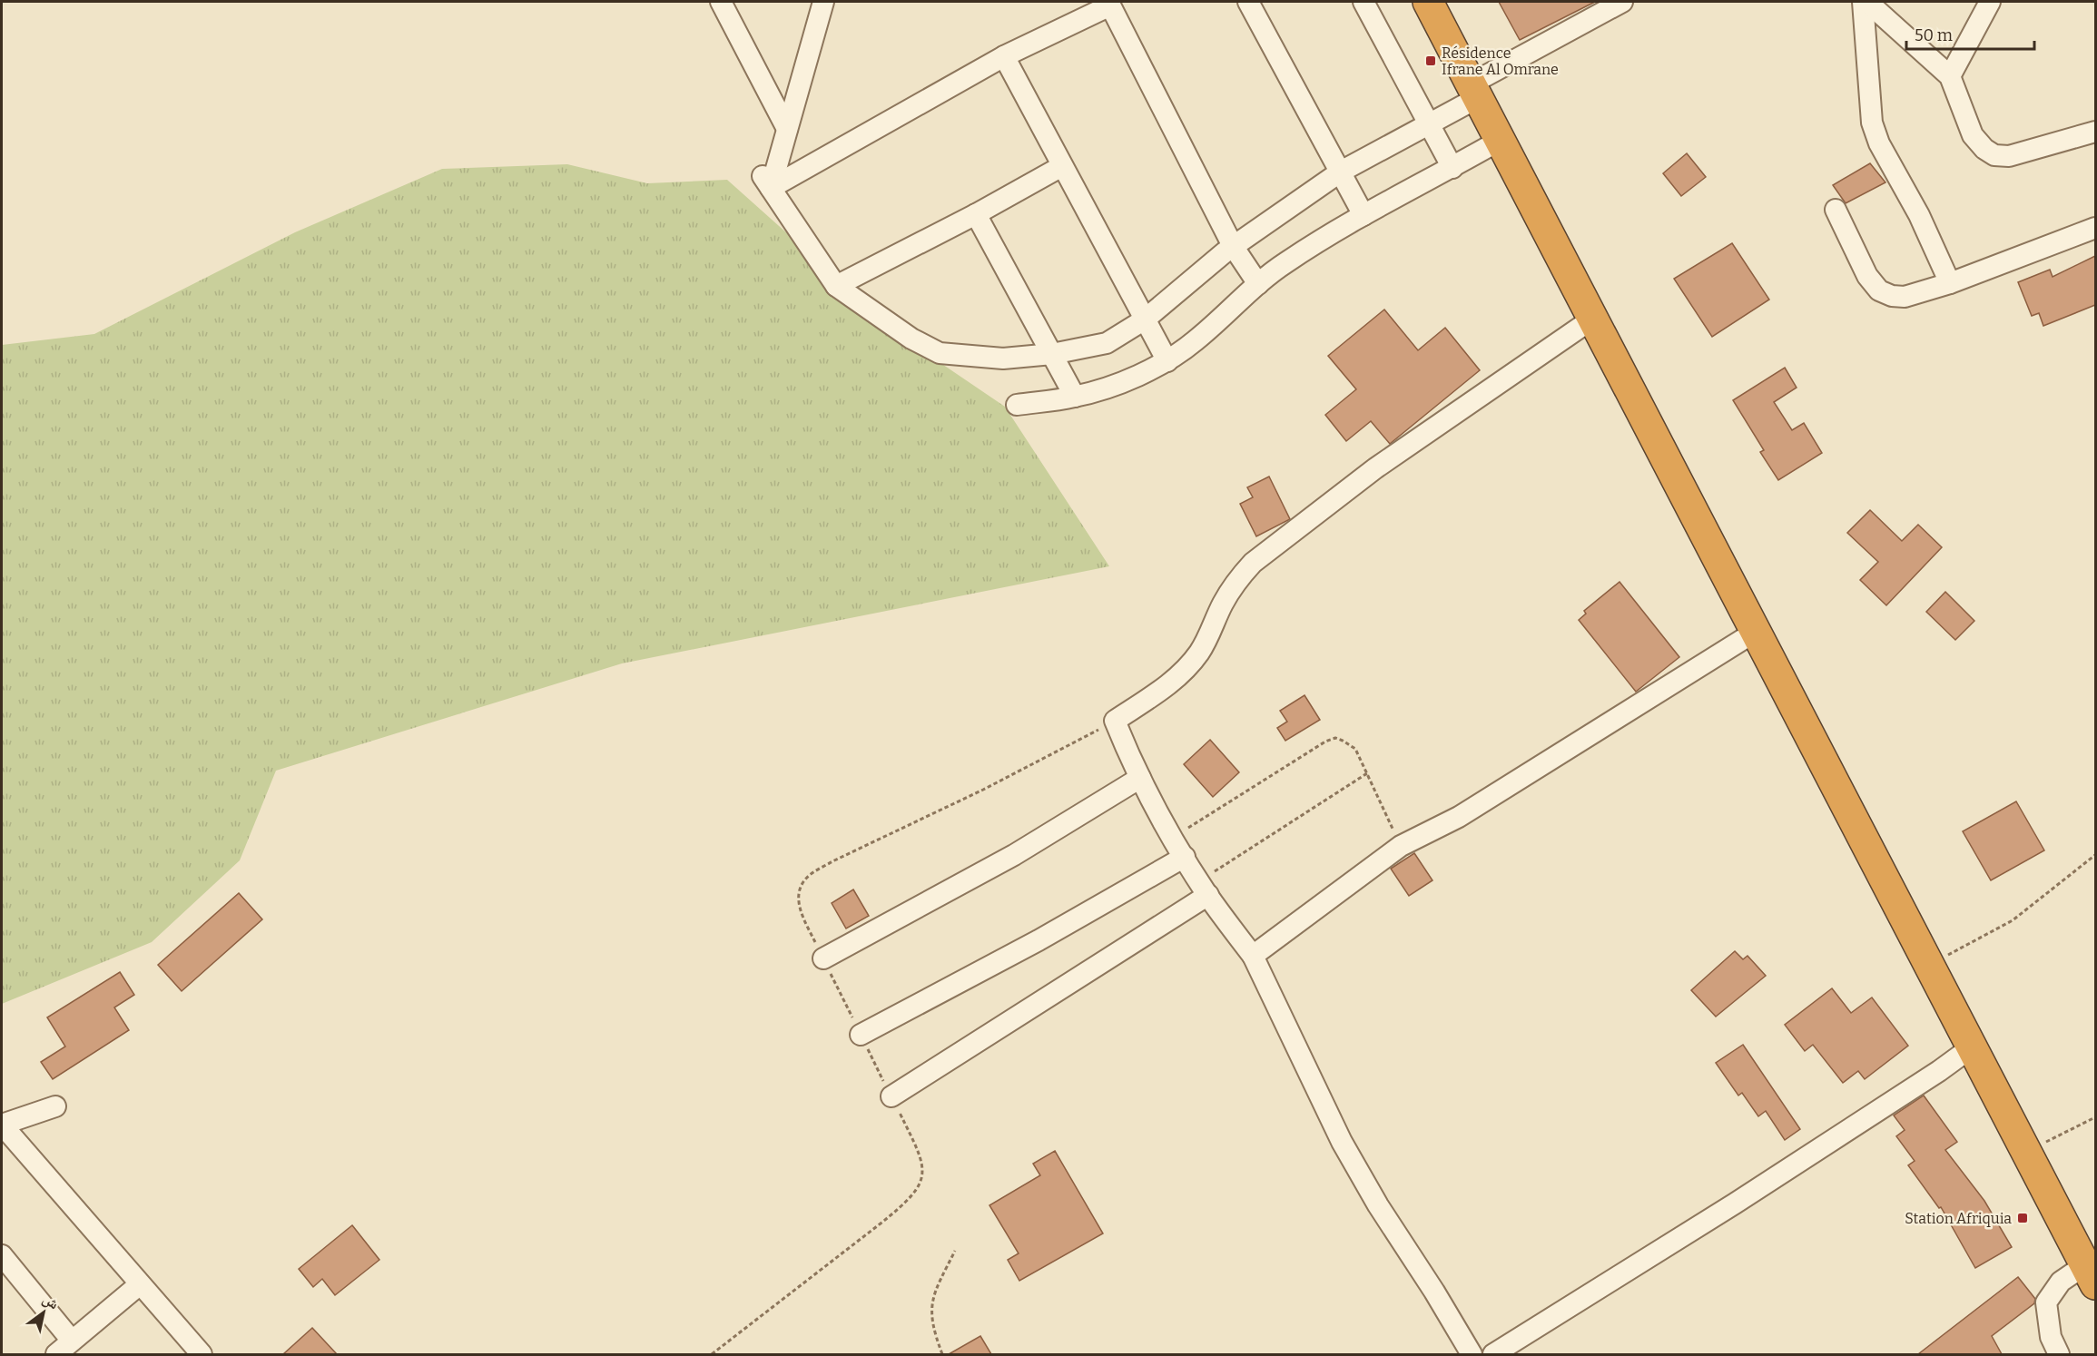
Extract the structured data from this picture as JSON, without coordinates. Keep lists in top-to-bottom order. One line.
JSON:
{"places":{"transit":["Résidence Ifrane Al Omrane","Station Afriquia"]},"scale_bar":"50 m","north":"top right"}
